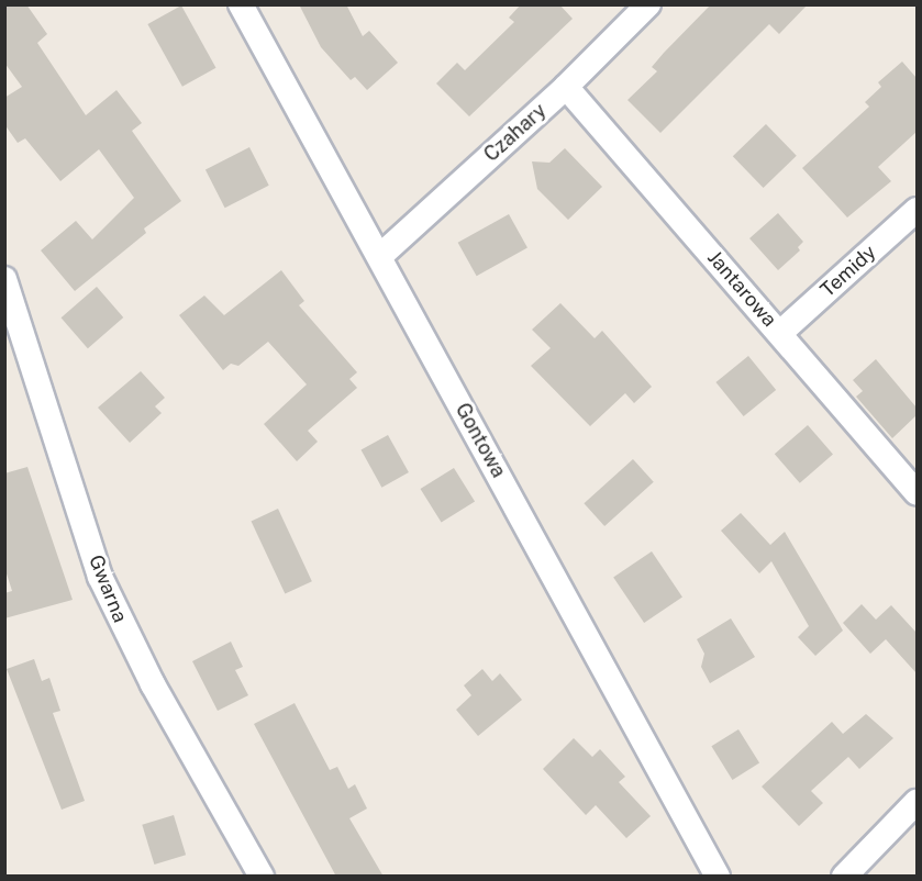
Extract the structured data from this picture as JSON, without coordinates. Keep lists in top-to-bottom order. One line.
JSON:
{"streets":{"street":["Czahary","Temidy","Jantarowa","Gontowa","Gwarna"]},"crossings":[["Czahary","Jantarowa"],["Czahary","Gontowa"],["Temidy","Jantarowa"]]}
